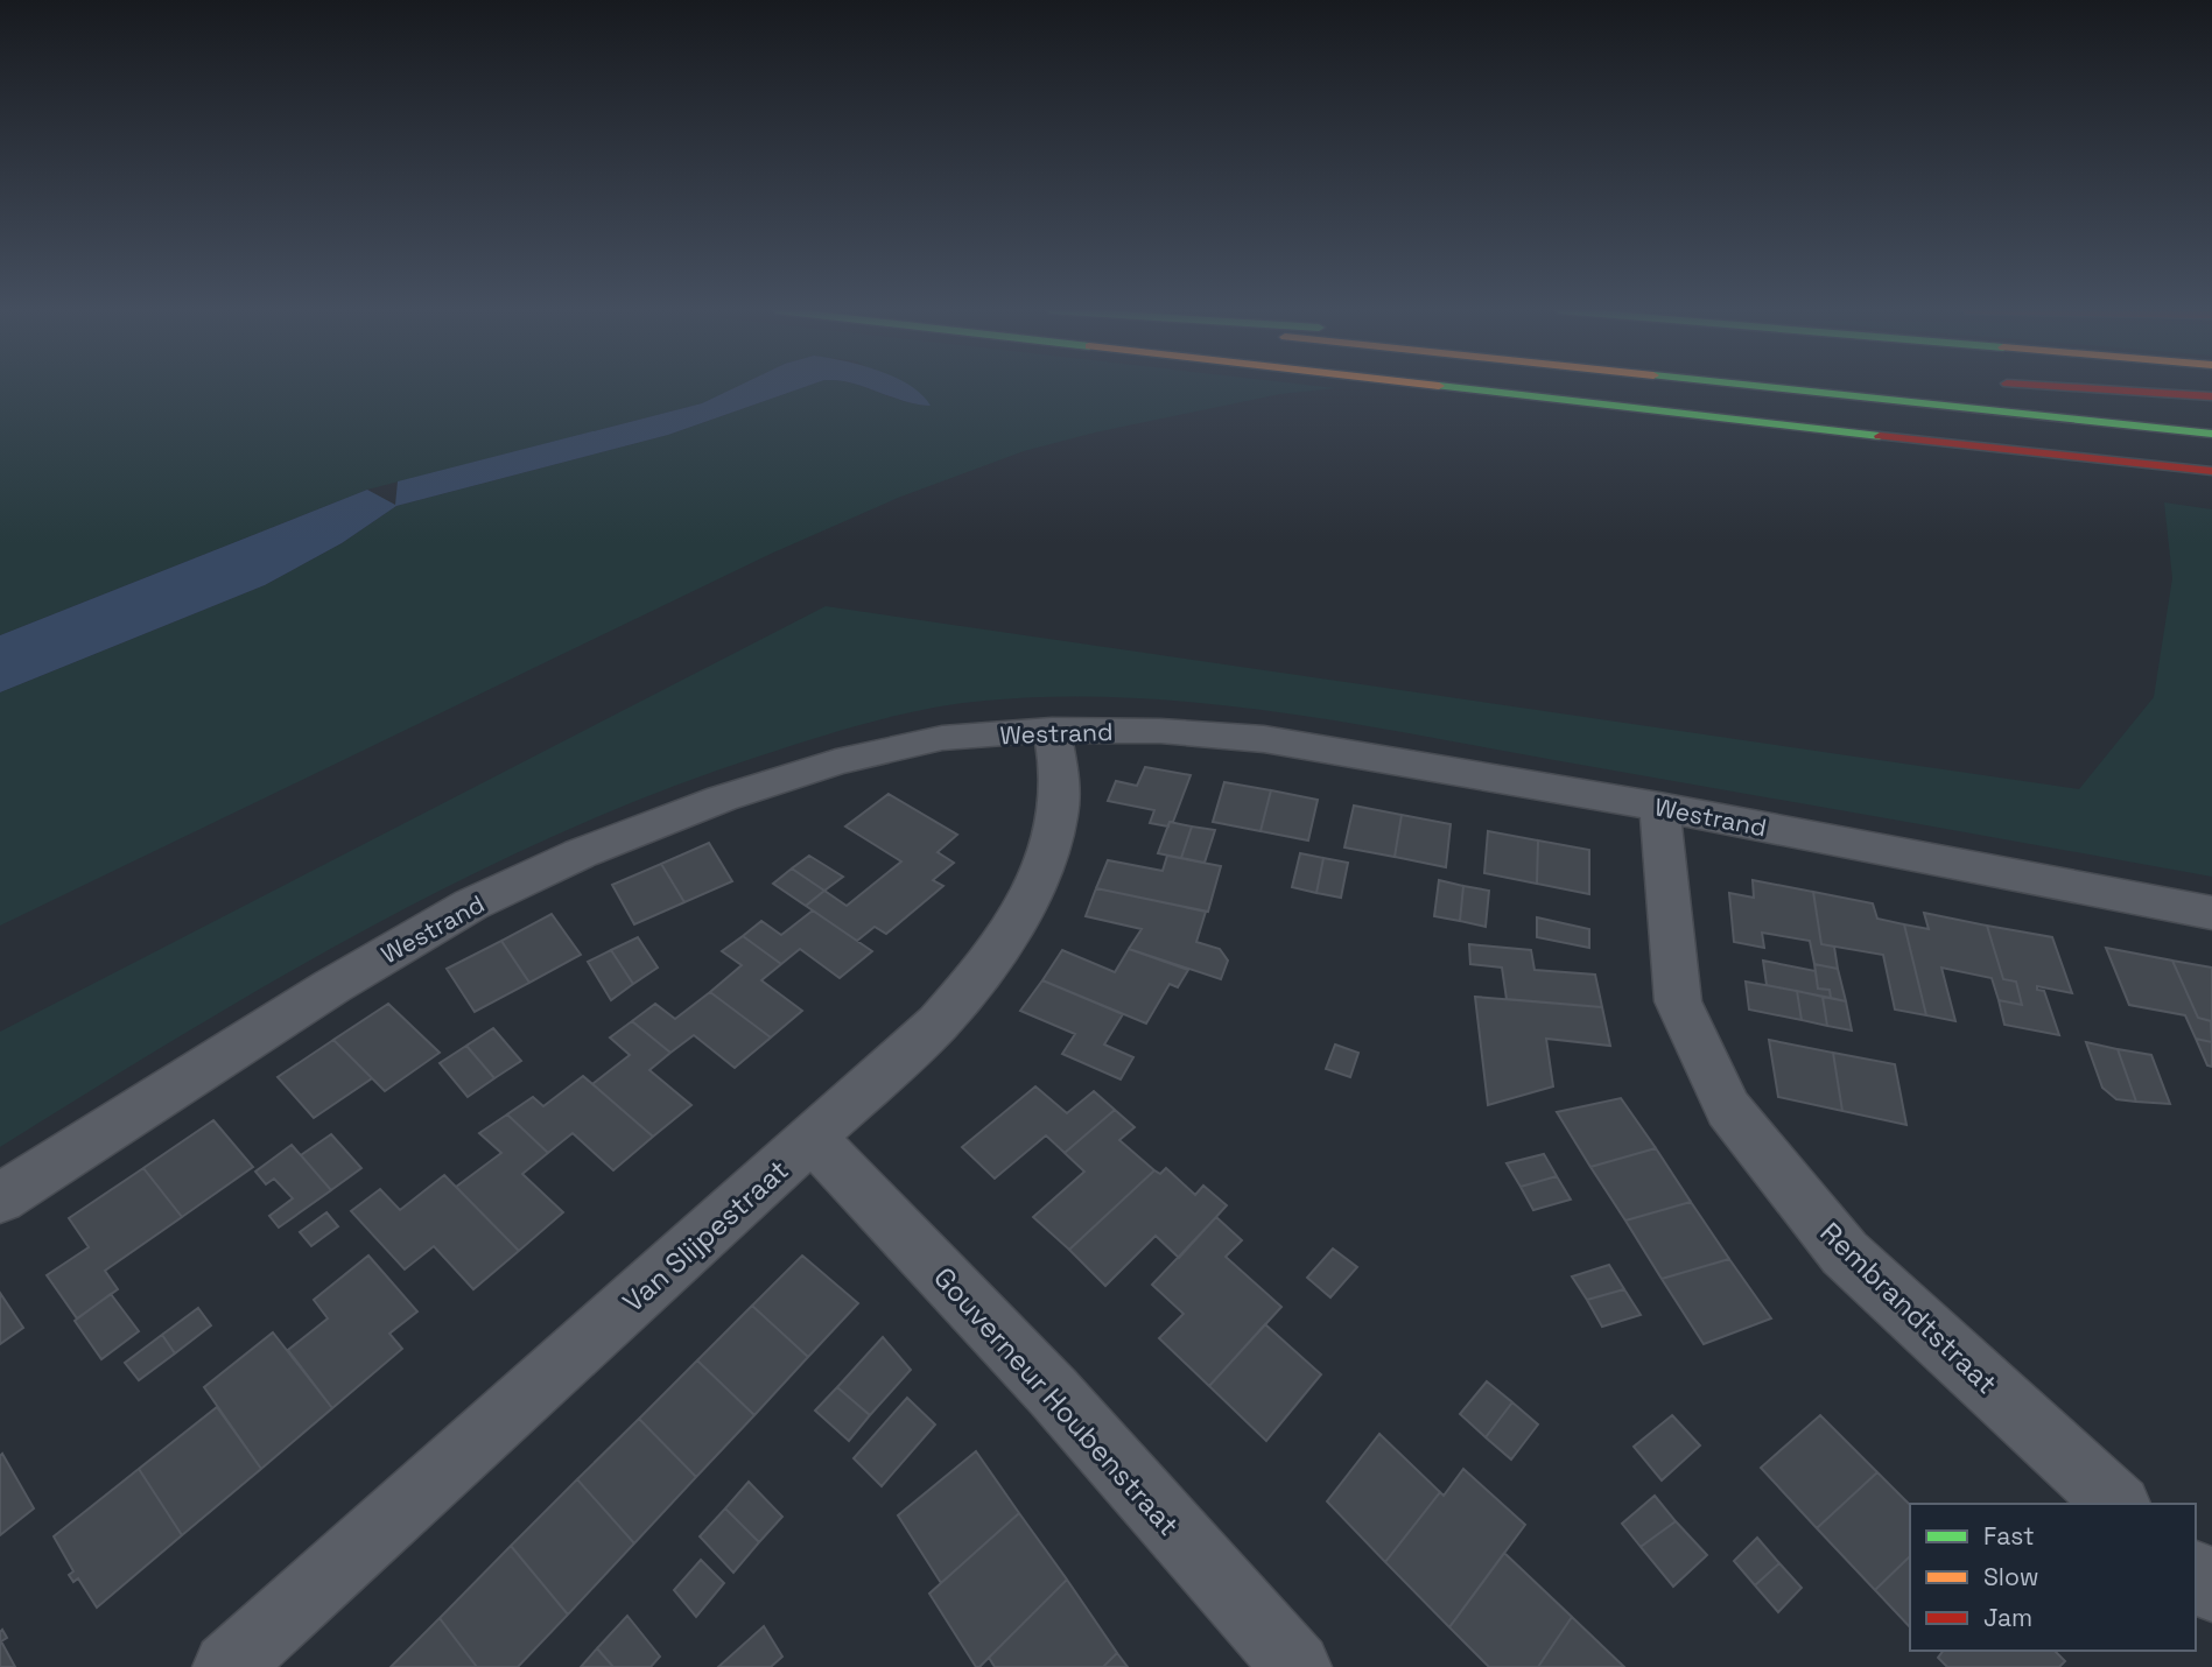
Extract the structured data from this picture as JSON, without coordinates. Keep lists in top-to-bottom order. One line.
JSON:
{"streets":{"street":["Westrand","Van Slijpestraat","Rembrandtstraat","Gouverneur Houbenstraat"]},"crossings":[["Westrand","Van Slijpestraat"],["Westrand","Rembrandtstraat"],["Van Slijpestraat","Gouverneur Houbenstraat"]],"legend":["Fast","Slow","Jam"]}
